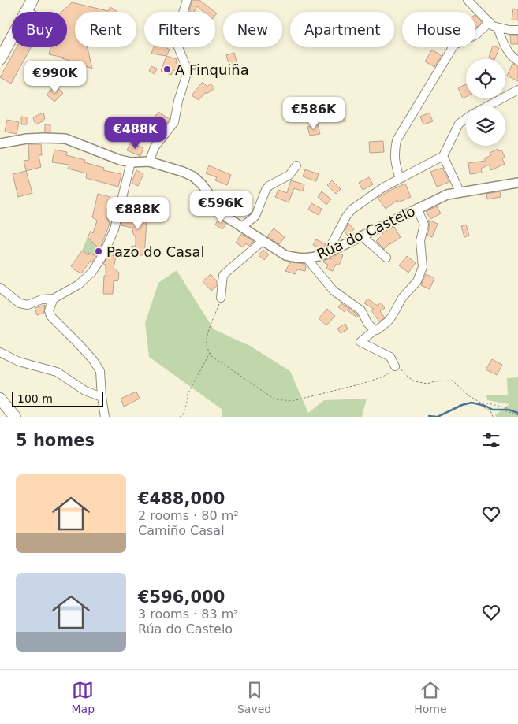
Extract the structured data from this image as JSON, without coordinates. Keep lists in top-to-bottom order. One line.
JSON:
{"streets":{"street":["Rúa do Castelo"]},"places":["A Finquiña","Pazo do Casal"],"scale_bar":"100 m","page":{"chip":["Buy","Rent","Filters","New","Apartment","House"],"price":["€990K","€586K","€488K","€596K","€888K"],"scale":"100 m","heading":"5 homes","list":[{"name":"€488,000","note":"2 rooms · 80 m² · Camiño Casal"},{"name":"€596,000","note":"3 rooms · 83 m² · Rúa do Castelo"}],"tabs":["Map","Saved","Home"]}}
